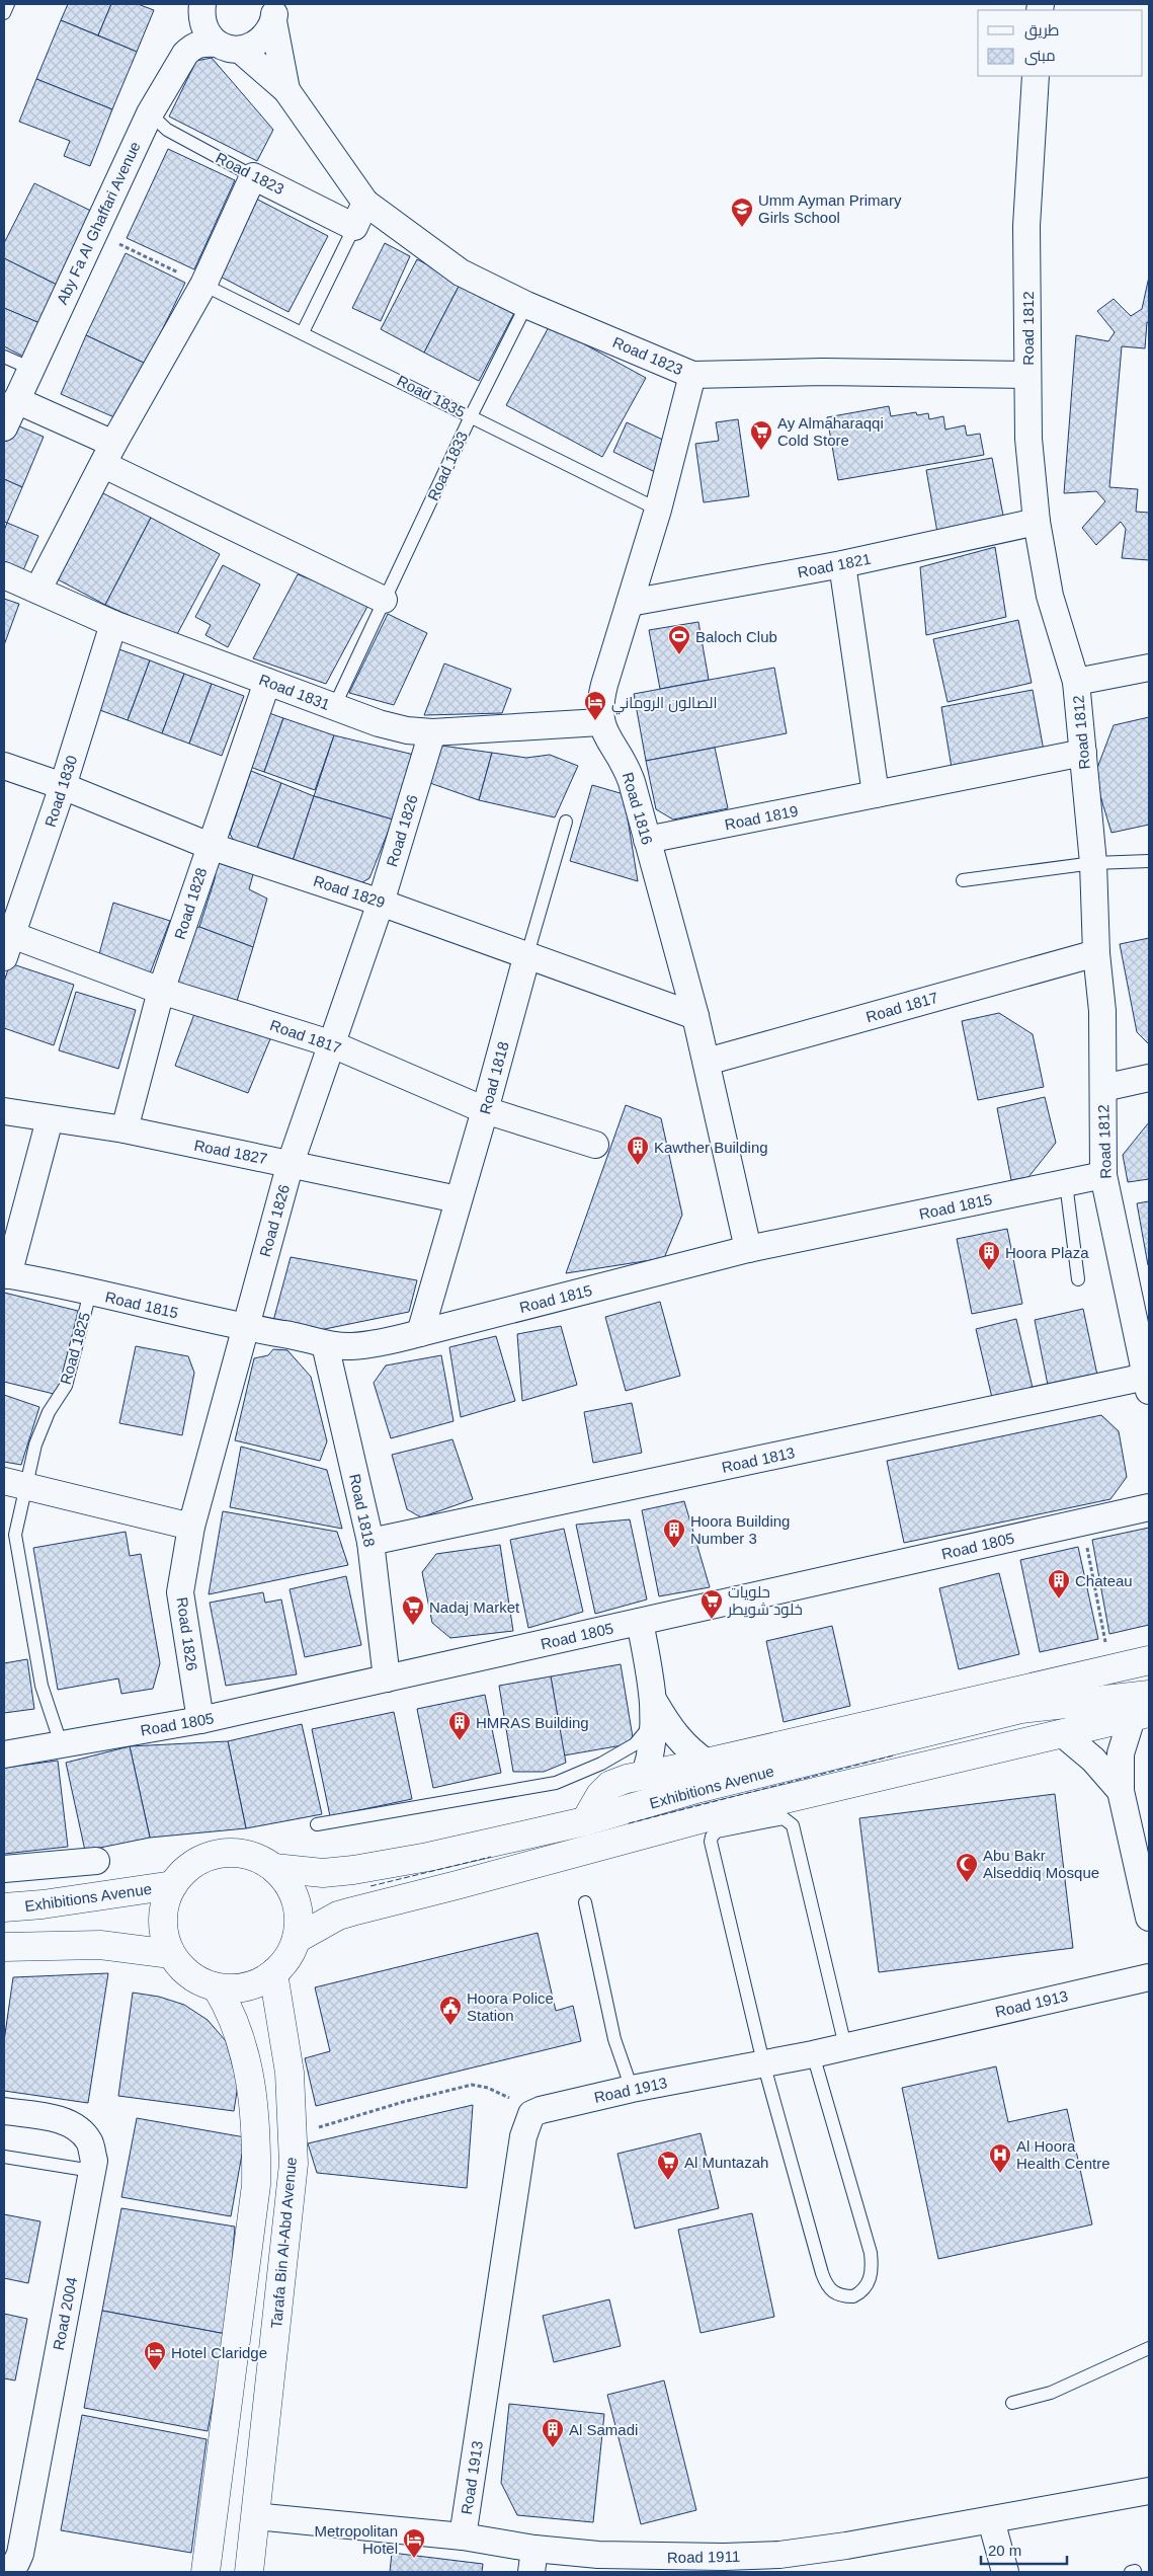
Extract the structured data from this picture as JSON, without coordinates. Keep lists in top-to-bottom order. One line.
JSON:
{"streets":{"main road":["Exhibitions Avenue","Tarafa Bin Al-Abd Avenue"],"street":["Road 1823","Aby Fa Al Ghaffari Avenue","Road 1812","Road 1821","Road 1831","Road 1830","Road 1816","Road 1819","Road 1826","Road 1829","Road 1828","Road 1817","Road 1818","Road 1827","Road 1815","Road 1813","Road 1805","Road 1913","Road 2004","Road 1911"],"lane":["Road 1835","Road 1833","Road 1825"]},"crossings":[["Road 1823","Aby Fa Al Ghaffari Avenue"],["Road 1823","Road 1812"],["Road 1823","Road 1833"],["Road 1823","Road 1816"],["Road 1812","Road 1821"],["Road 1812","Road 1819"],["Road 1812","Road 1817"],["Road 1812","Road 1815"],["Road 1812","Road 1813"],["Road 1835","Road 1833"],["Road 1835","Road 1816"],["Road 1833","Road 1831"],["Road 1821","Road 1816"],["Road 1831","Road 1830"],["Road 1831","Road 1816"],["Road 1831","Road 1826"],["Road 1831","Road 1828"],["Road 1830","Road 1829"],["Road 1830","Road 1817"],["Road 1816","Road 1819"],["Road 1816","Road 1829"],["Road 1816","Road 1817"],["Road 1816","Road 1815"],["Road 1826","Road 1829"],["Road 1826","Road 1817"],["Road 1826","Road 1827"],["Road 1826","Road 1815"],["Road 1826","Road 1805"],["Road 1829","Road 1828"],["Road 1829","Road 1818"],["Road 1828","Road 1817"],["Road 1828","Road 1827"],["Road 1817","Road 1818"],["Road 1818","Road 1827"],["Road 1818","Road 1815"],["Road 1818","Road 1813"],["Road 1818","Road 1805"],["Road 1827","Road 1815"],["Road 1815","Road 1825"],["Road 1825","Road 1805"],["Exhibitions Avenue","Tarafa Bin Al-Abd Avenue"],["Road 1913","Road 1911"],["Tarafa Bin Al-Abd Avenue","Road 1911"]],"places":{"school or university":["Umm Ayman Primary Girls School"],"supermarket":["Ay Almaharaqqi Cold Store","حلويات خلود شويطر","Nadaj Market","Al Muntazah"],"sports":["Baloch Club"],"hotel":["الصالون الروماني","Hotel Claridge","Metropolitan Hotel"],"building":["Kawther Building","Hoora Plaza","Hoora Building Number 3","Chateau","HMRAS Building","Al Samadi"],"mosque":["Abu Bakr Alseddiq Mosque"],"public building":["Hoora Police Station"],"hospital":["Al Hoora Health Centre"]},"legend":["طريق","مبنى"],"scale_bar":"20 m"}
